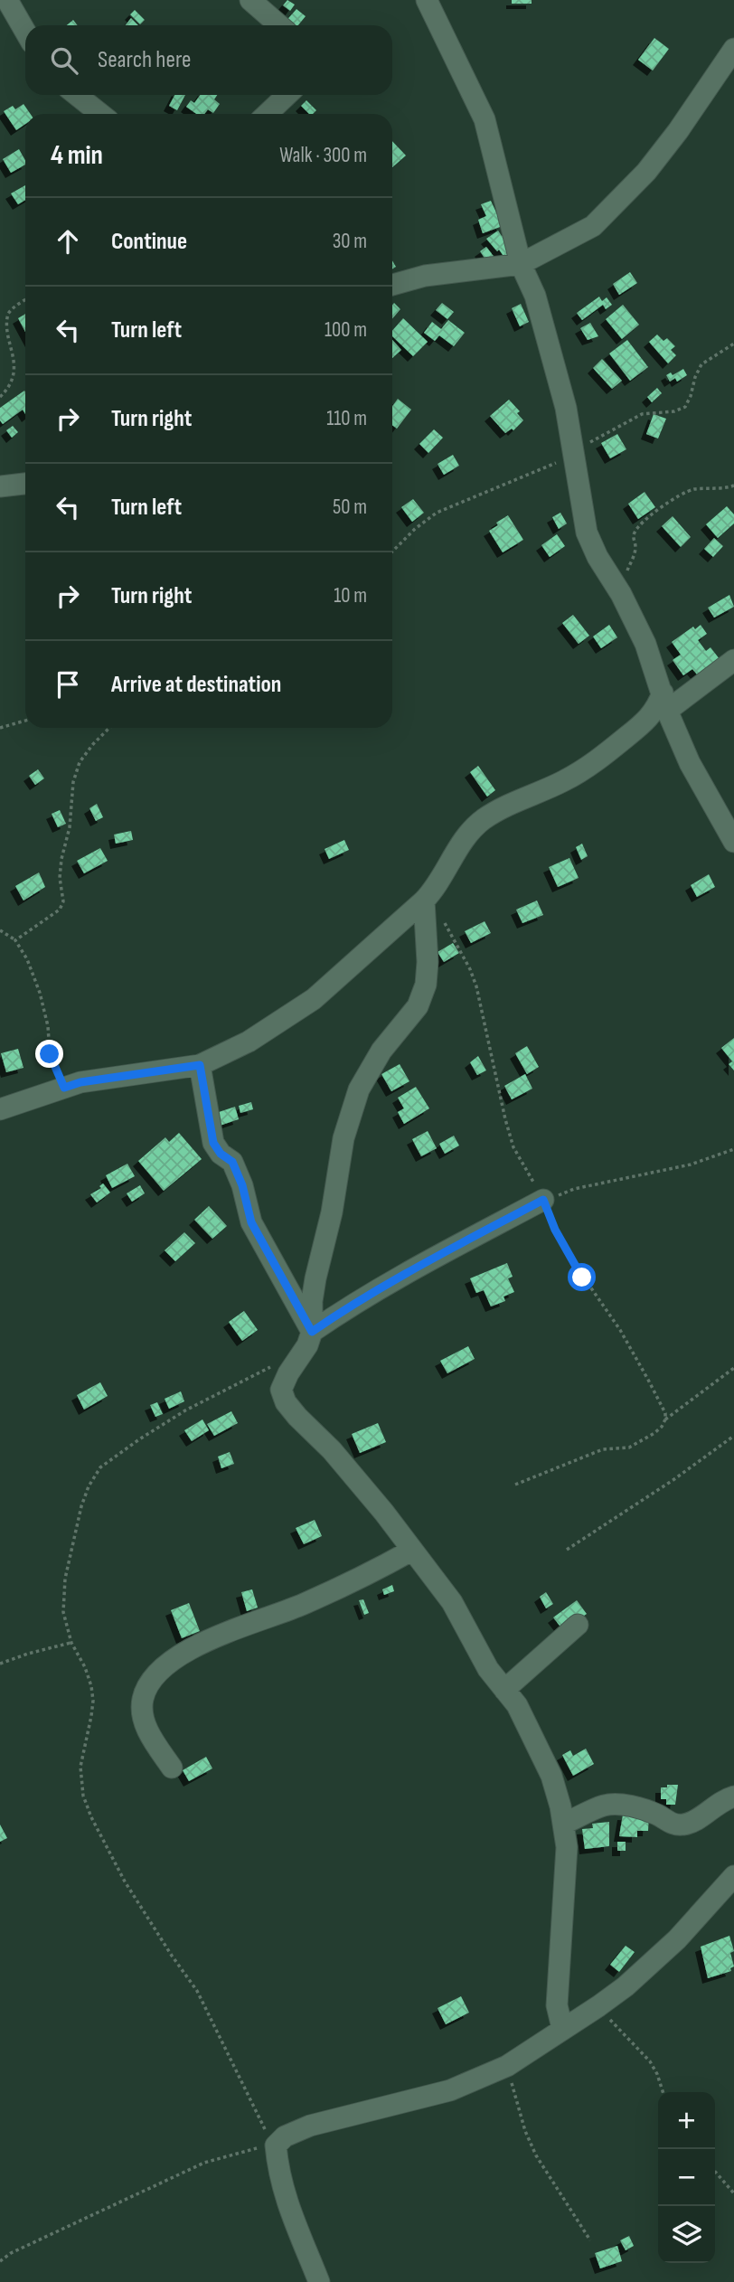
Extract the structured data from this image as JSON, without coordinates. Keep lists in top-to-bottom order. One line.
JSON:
{"page":{"search":"Search here","heading":["4 min","Walk · 300 m"],"list":[["Continue","30 m"],["Turn left","100 m"],["Turn right","110 m"],["Turn left","50 m"],["Turn right","10 m"],"Arrive at destination"],"map_buttons":["+","−"]}}
